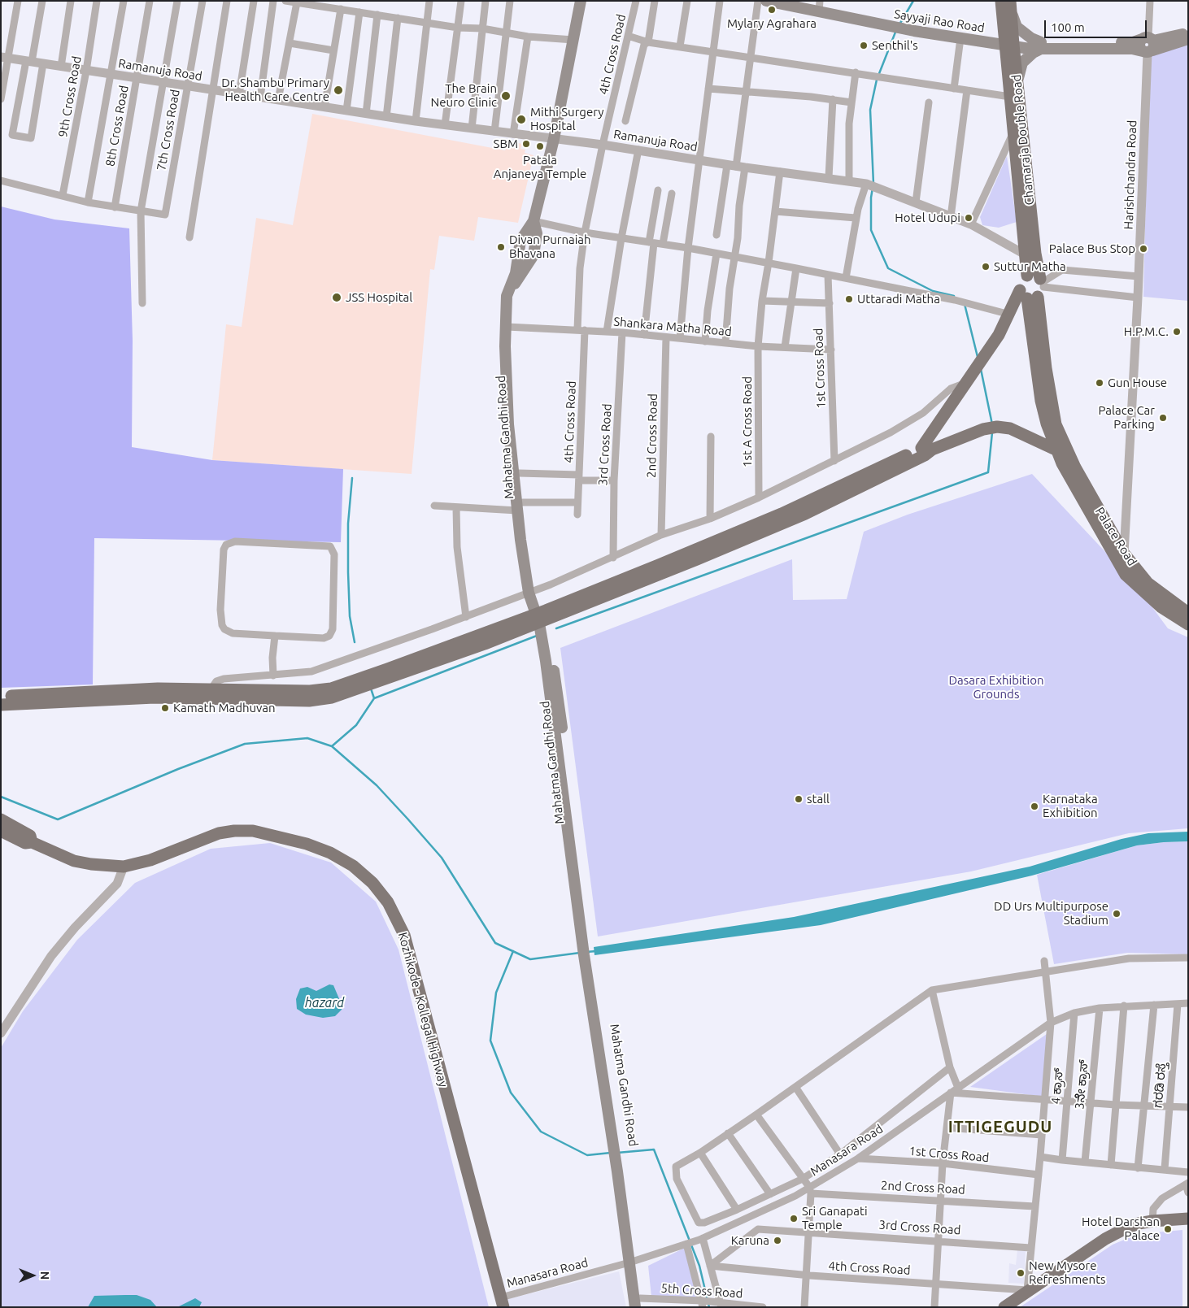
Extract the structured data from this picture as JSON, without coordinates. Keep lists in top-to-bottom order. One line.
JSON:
{"streets":{"main road":["Sayyaji Rao Road","Chamaraja Double Road","Mahatma Gandhi Road","Palace Road","Kozhikode - Kollegal Highway"],"street":["4th Cross Road","Ramanuja Road","9th Cross Road","8th Cross Road","7th Cross Road","Harishchandra Road","Shankara Matha Road","1st Cross Road","1st A Cross Road","2nd Cross Road","3rd Cross Road","3ನೆೇ ಕ್ರಾಸ್","ಗರಡಿ ರಸ್ತೆ","4 ಕ್ರಾಸ್","Manasara Road","5th Cross Road"]},"crossings":[["Sayyaji Rao Road","Chamaraja Double Road"],["Sayyaji Rao Road","Harishchandra Road"],["4th Cross Road","Ramanuja Road"],["4th Cross Road","Shankara Matha Road"],["4th Cross Road","3rd Cross Road"],["Ramanuja Road","9th Cross Road"],["Ramanuja Road","8th Cross Road"],["Ramanuja Road","7th Cross Road"],["Ramanuja Road","1st A Cross Road"],["Ramanuja Road","Mahatma Gandhi Road"],["Chamaraja Double Road","Palace Road"],["Harishchandra Road","Palace Road"],["Shankara Matha Road","1st Cross Road"],["Shankara Matha Road","1st A Cross Road"],["Shankara Matha Road","2nd Cross Road"],["Shankara Matha Road","Mahatma Gandhi Road"],["Shankara Matha Road","3rd Cross Road"],["1st Cross Road","Manasara Road"],["2nd Cross Road","Manasara Road"],["Mahatma Gandhi Road","Manasara Road"],["Mahatma Gandhi Road","5th Cross Road"],["Kozhikode - Kollegal Highway","Manasara Road"],["3ನೆೇ ಕ್ರಾಸ್","Manasara Road"],["ಗರಡಿ ರಸ್ತೆ","Manasara Road"],["4 ಕ್ರಾಸ್","Manasara Road"]],"districts":["ITTIGEGUDU"],"water":["hazard"],"parks":["Dasara Exhibition Grounds"],"places":["Mylary Agrahara","Senthil's","Dr. Shambu Primary Health Care Centre","The Brain Neuro Clinic","Mithi Surgery Hospital","SBM","Patala Anjaneya Temple","Hotel Udupi","Divan Purnaiah Bhavana","Palace Bus Stop","Suttur Matha","JSS Hospital","Uttaradi Matha","H.P.M.C.","Gun House","Palace Car Parking","Kamath Madhuvan","stall","Karnataka Exhibition","DD Urs Multipurpose Stadium","Sri Ganapati Temple","Hotel Darshan Palace","Karuna","New Mysore Refreshments"],"scale_bar":"100 m","north":"right"}
